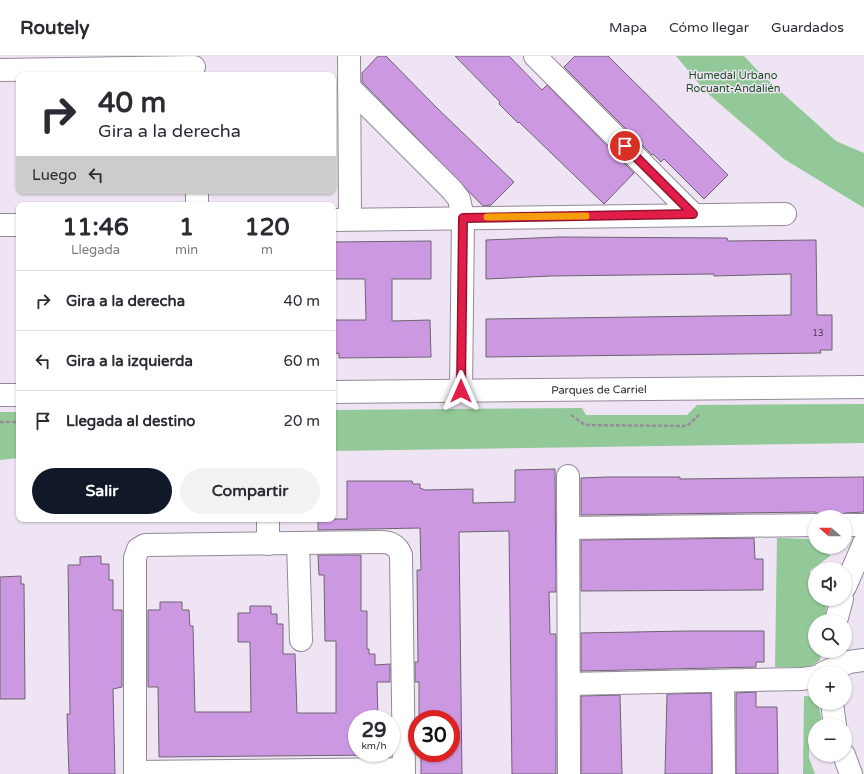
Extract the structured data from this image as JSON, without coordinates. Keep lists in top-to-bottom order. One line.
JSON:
{"streets":{"street":["Parques de Carriel"]},"parks":["Humedal Urbano Rocuant-Andalién"],"house_numbers":["13"],"north":"left","page":{"header":"Routely","nav":["Mapa","Cómo llegar","Guardados"],"turn":["40 m","Gira a la derecha"],"then":"Luego","eta":["11:46","Llegada","1","min","120","m"],"list":[{"name":"Gira a la derecha","value":"40 m"},{"name":"Gira a la izquierda","value":"60 m"},{"name":"Llegada al destino","value":"20 m"}],"buttons":["Salir","Compartir"],"map_buttons":["+","−"],"speed":"29 km/h","limit":"30"}}
